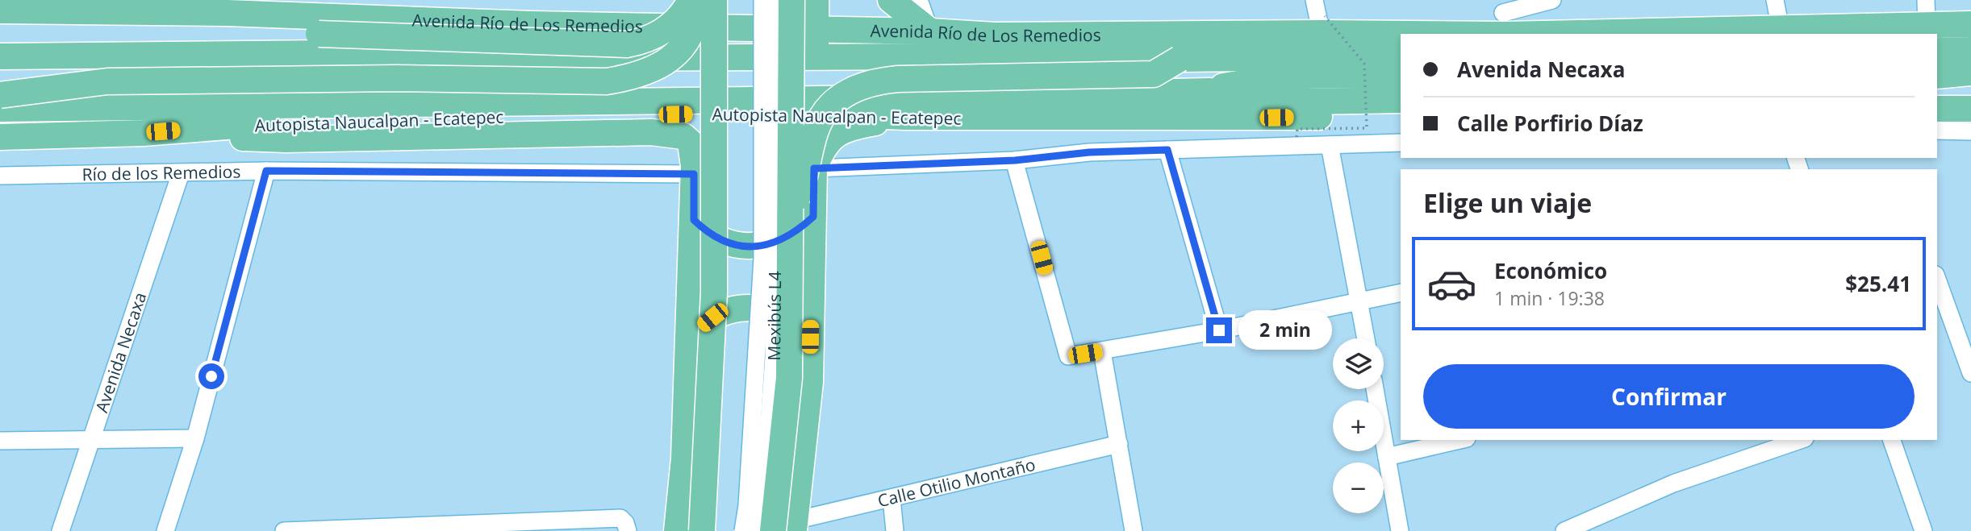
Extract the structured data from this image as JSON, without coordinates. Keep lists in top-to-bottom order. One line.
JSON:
{"streets":{"highway":["Avenida Río de Los Remedios","Autopista Naucalpan - Ecatepec"],"street":["Río de los Remedios","Mexibús L4","Avenida Necaxa","Calle Otilio Montaño"]},"crossings":[["Río de los Remedios","Avenida Necaxa"]],"page":{"banner":["Avenida Necaxa","Calle Porfirio Díaz"],"heading":"Elige un viaje","list":[{"name":"Económico","note":"1 min · 19:38","value":"$25.41"}],"bubble":"2 min","map_buttons":["+","−"],"buttons":"Confirmar"}}
